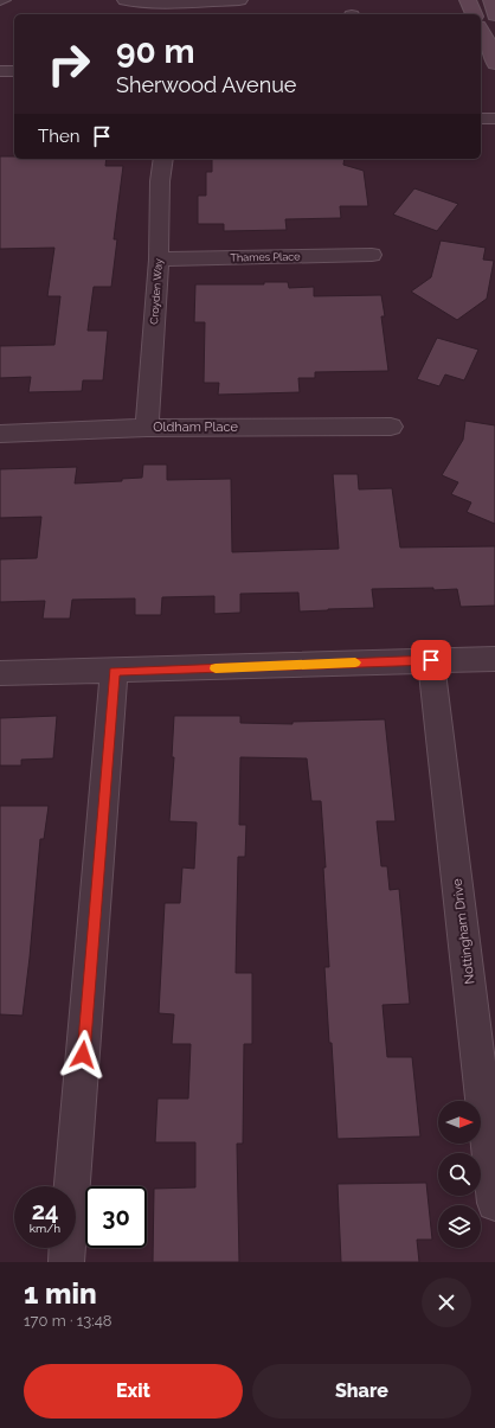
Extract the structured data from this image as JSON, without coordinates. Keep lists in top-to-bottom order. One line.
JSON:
{"streets":{"street":["Thames Place","Croyden Way","Oldham Place","Nottingham Drive"]},"crossings":[["Thames Place","Croyden Way"],["Croyden Way","Oldham Place"]],"north":"right","page":{"turn":["90 m","Sherwood Avenue"],"then":"Then","speed":"24 km/h","limit":"30","heading":["1 min","170 m · 13:48"],"buttons":["Exit","Share"]}}
